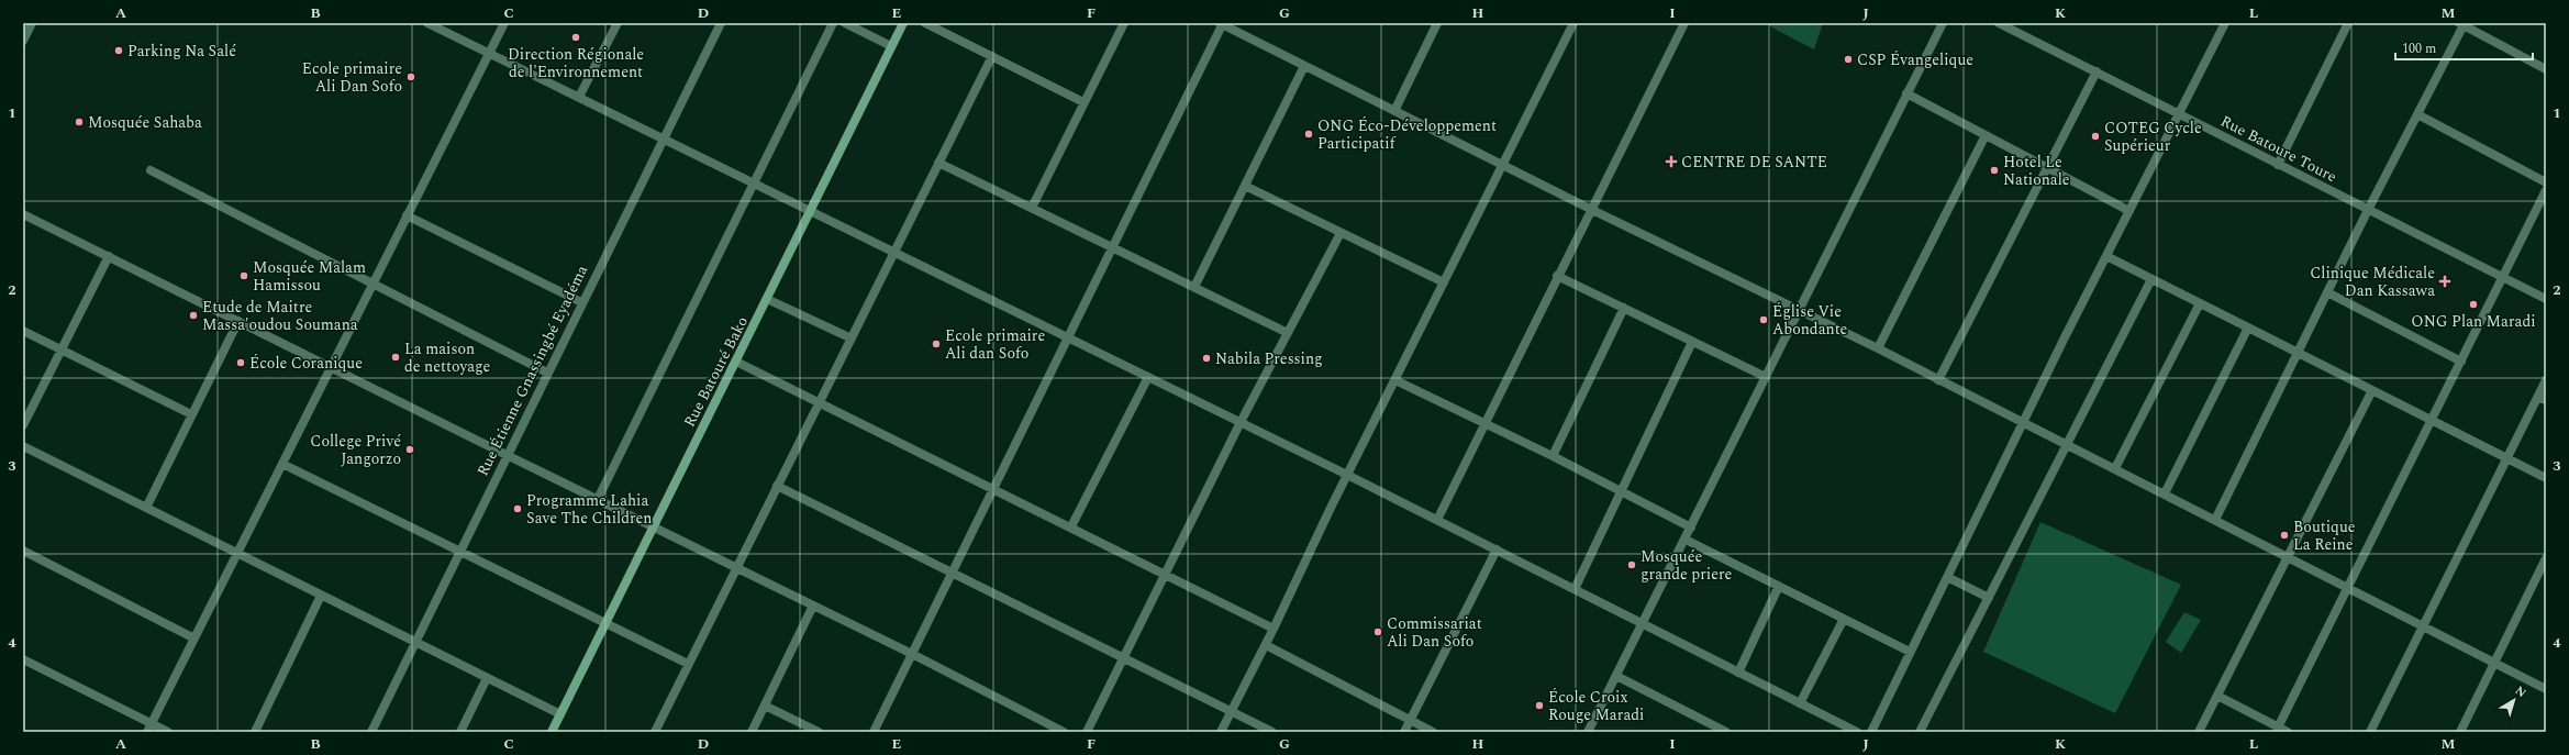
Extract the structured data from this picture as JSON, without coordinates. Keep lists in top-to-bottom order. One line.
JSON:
{"streets":{"main road":["Rue Batouré Bako"],"street":["Rue Batoure Toure","Rue Étienne Gnassingbé Eyadéma"]},"places":{"other":["Direction Régionale de l'Environnement","Parking Na Salé","CSP Évangelique","Ecole primaire Ali Dan Sofo","Mosquée Sahaba","ONG Éco-Développement Participatif","COTEG Cycle Supérieur","Hotel Le Nationale","Mosquée Malam Hamissou","ONG Plan Maradi","Etude de Maitre Massa'oudou Soumana","Église Vie Abondante","Ecole primaire Ali dan Sofo","La maison de nettoyage","Nabila Pressing","École Coranique","College Privé Jangorzo","Programme Lahia Save The Children","Boutique La Reine","Mosquée grande priere","Commissariat Ali Dan Sofo","École Croix Rouge Maradi"],"health":["CENTRE DE SANTE","Clinique Médicale Dan Kassawa"]},"scale_bar":"100 m","north":"top right","grid":{"columns":["A","B","C","D","E","F","G","H","I","J","K","L","M"],"rows":["1","2","3","4"]}}
